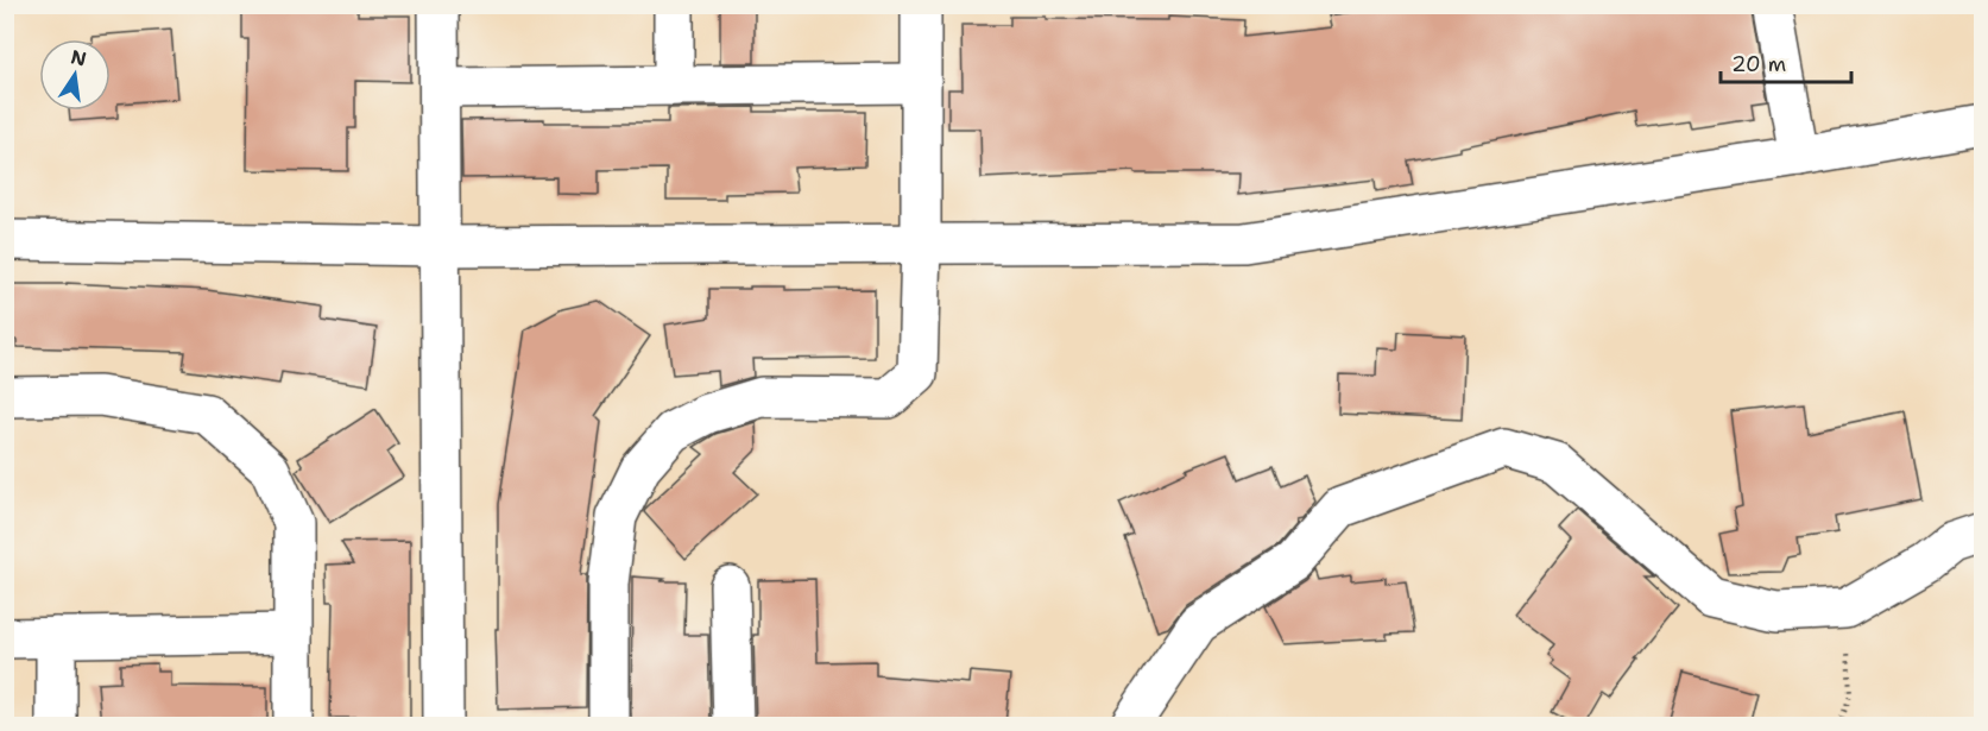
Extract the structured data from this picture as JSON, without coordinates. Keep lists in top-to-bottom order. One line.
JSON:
{"scale_bar":"20 m","north":"top"}
